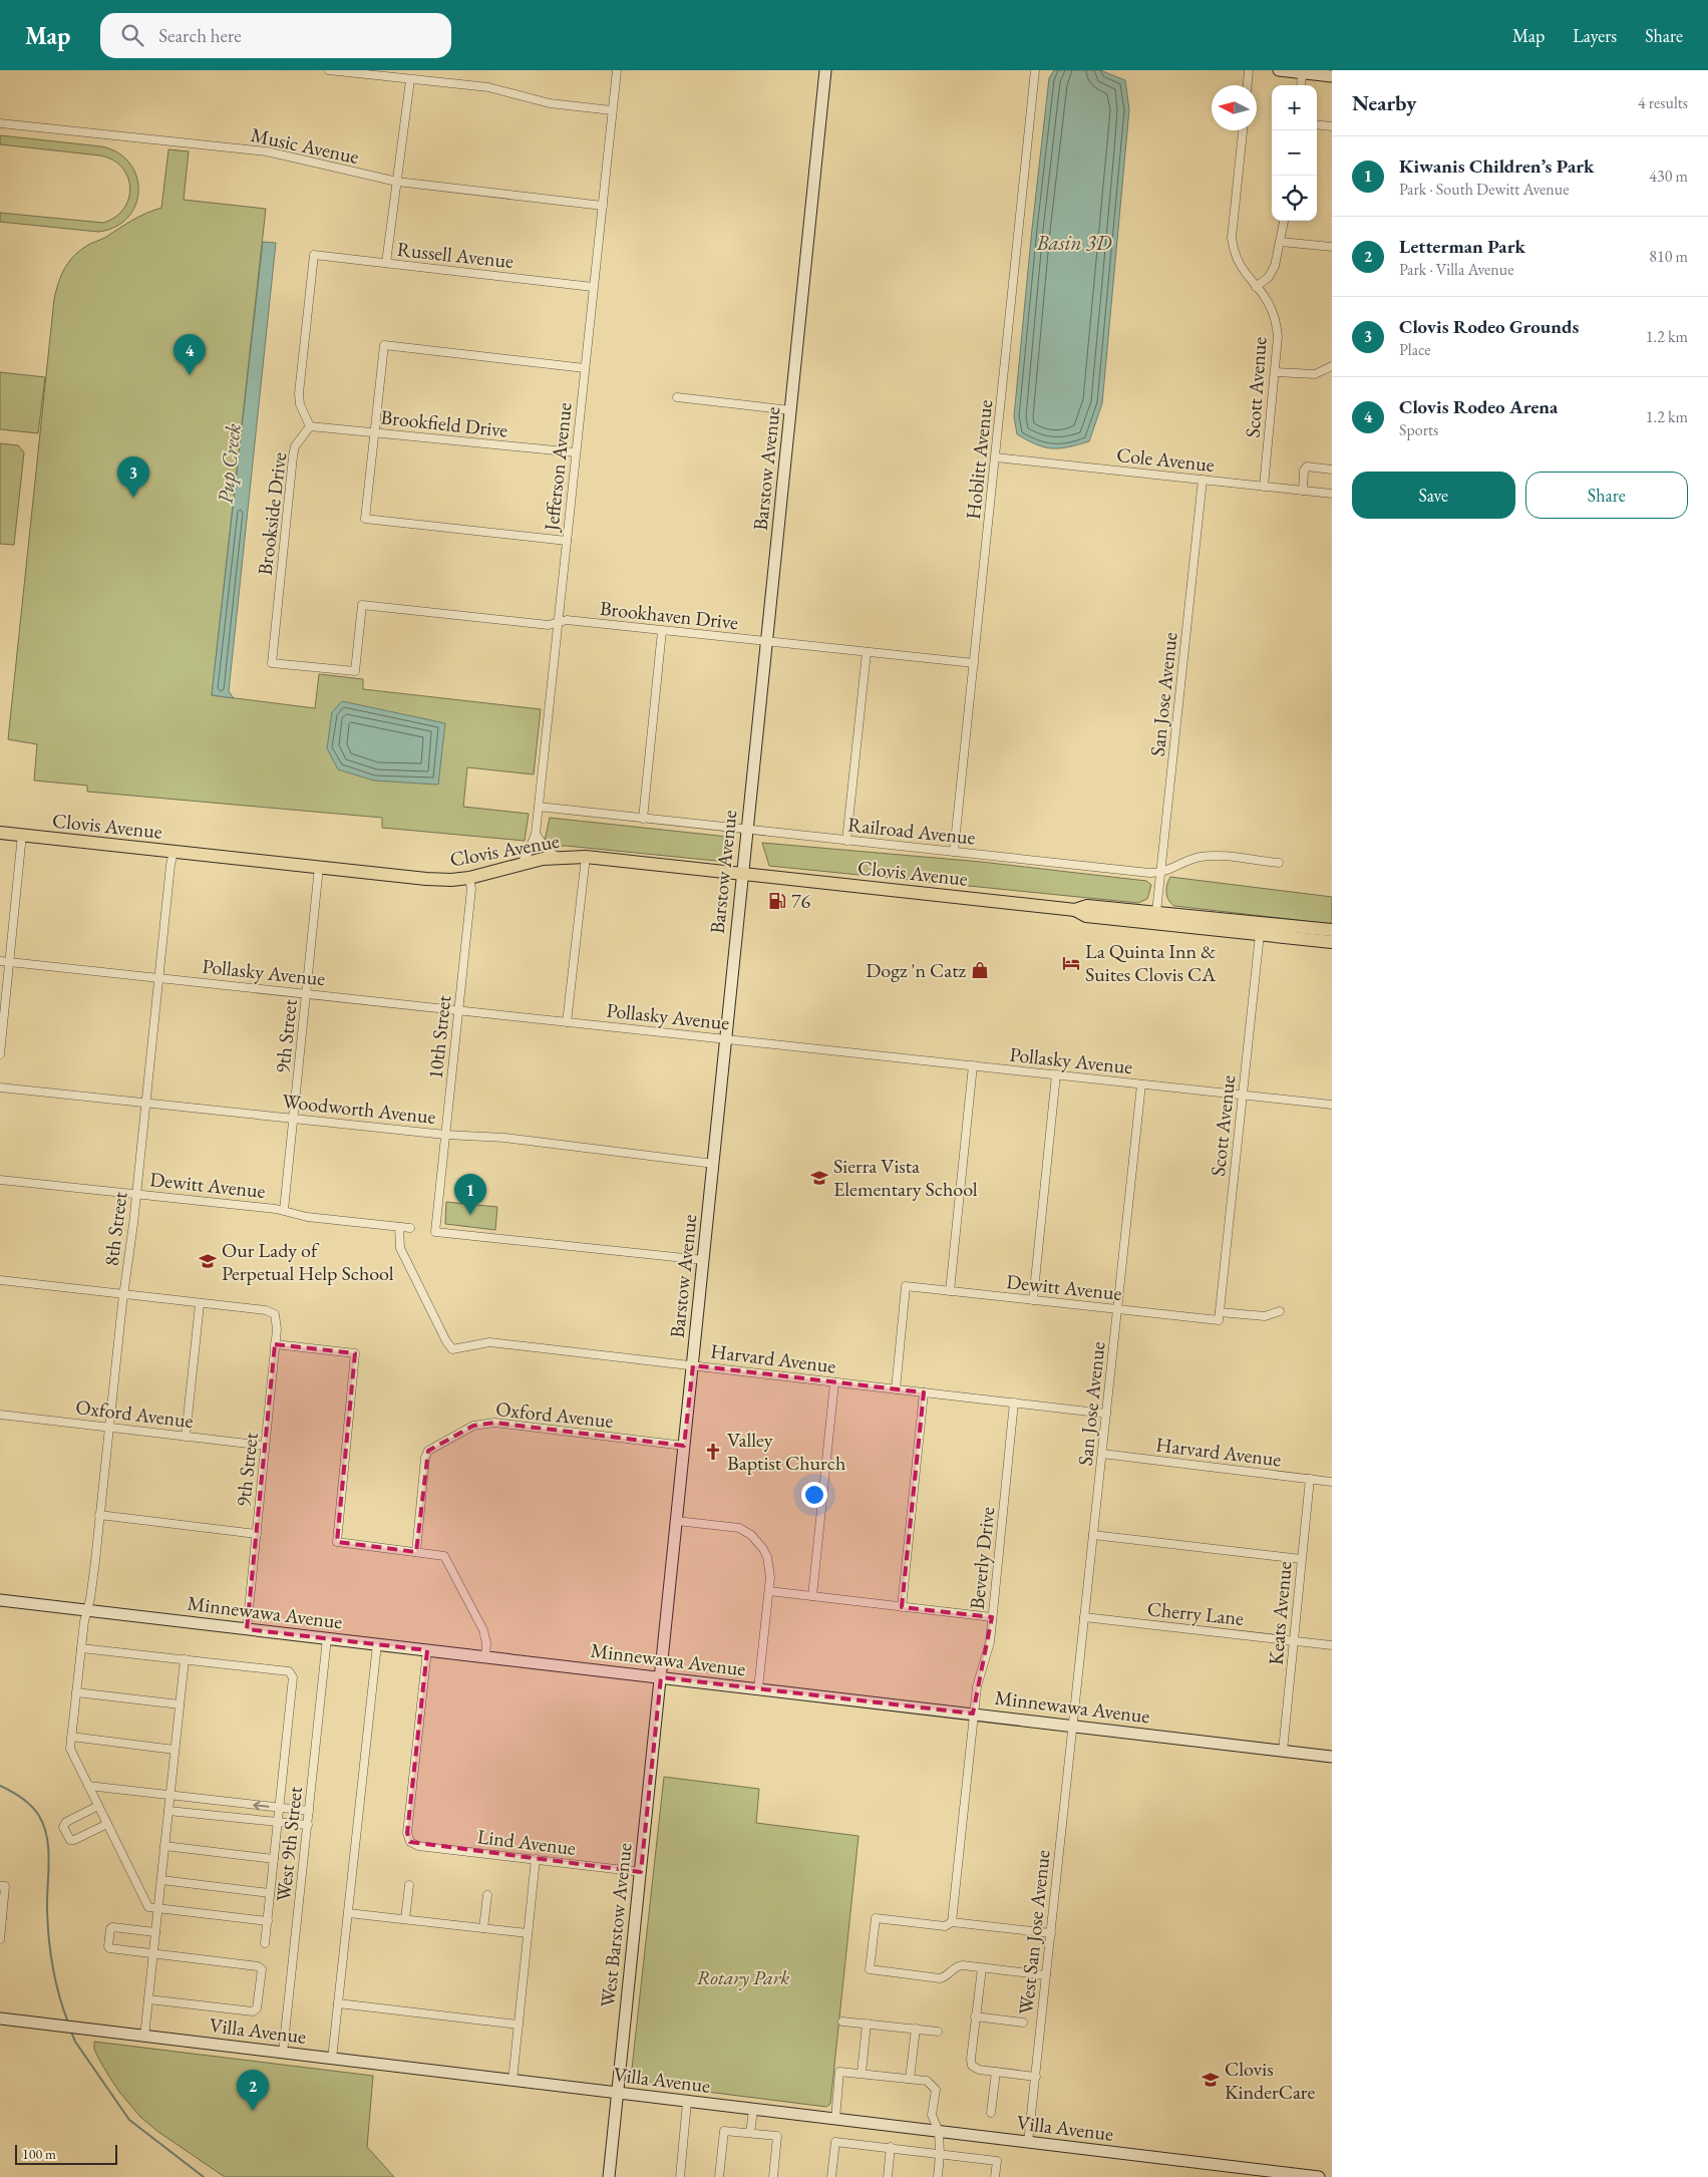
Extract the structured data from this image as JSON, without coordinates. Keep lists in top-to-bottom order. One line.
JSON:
{"streets":{"main road":["Barstow Avenue","Clovis Avenue","Minnewawa Avenue","West Barstow Avenue","Villa Avenue"],"street":["Music Avenue","Russell Avenue","Scott Avenue","Brookfield Drive","Hoblitt Avenue","Cole Avenue","Jefferson Avenue","Brookside Drive","Brookhaven Drive","San Jose Avenue","Railroad Avenue","Pollasky Avenue","9th Street","10th Street","Woodworth Avenue","Dewitt Avenue","8th Street","Harvard Avenue","Oxford Avenue","Beverly Drive","Cherry Lane","Keats Avenue","Lind Avenue","West 9th Street","West San Jose Avenue"]},"crossings":[["Music Avenue","Jefferson Avenue"],["Russell Avenue","Brookfield Drive"],["Russell Avenue","Jefferson Avenue"],["Russell Avenue","Brookside Drive"],["Scott Avenue","Cole Avenue"],["Scott Avenue","Clovis Avenue"],["Scott Avenue","Pollasky Avenue"],["Scott Avenue","Dewitt Avenue"],["Brookfield Drive","Jefferson Avenue"],["Brookfield Drive","Brookside Drive"],["Hoblitt Avenue","Cole Avenue"],["Hoblitt Avenue","Brookhaven Drive"],["Hoblitt Avenue","Railroad Avenue"],["Cole Avenue","San Jose Avenue"],["Jefferson Avenue","Brookhaven Drive"],["Jefferson Avenue","Clovis Avenue"],["Jefferson Avenue","Railroad Avenue"],["Barstow Avenue","Brookhaven Drive"],["Barstow Avenue","Clovis Avenue"],["Barstow Avenue","Railroad Avenue"],["Barstow Avenue","Pollasky Avenue"],["Barstow Avenue","10th Street"],["Barstow Avenue","Woodworth Avenue"],["Barstow Avenue","Harvard Avenue"],["Barstow Avenue","Oxford Avenue"],["Barstow Avenue","Minnewawa Avenue"],["Barstow Avenue","West Barstow Avenue"],["Brookside Drive","Brookhaven Drive"],["San Jose Avenue","Clovis Avenue"],["San Jose Avenue","Railroad Avenue"],["San Jose Avenue","Pollasky Avenue"],["San Jose Avenue","Dewitt Avenue"],["San Jose Avenue","Harvard Avenue"],["San Jose Avenue","Minnewawa Avenue"],["San Jose Avenue","Cherry Lane"],["San Jose Avenue","West San Jose Avenue"],["Clovis Avenue","9th Street"],["Clovis Avenue","10th Street"],["Clovis Avenue","8th Street"],["Pollasky Avenue","9th Street"],["Pollasky Avenue","10th Street"],["Pollasky Avenue","8th Street"],["9th Street","Woodworth Avenue"],["9th Street","Dewitt Avenue"],["9th Street","Oxford Avenue"],["9th Street","Minnewawa Avenue"],["10th Street","Woodworth Avenue"],["Woodworth Avenue","8th Street"],["Dewitt Avenue","8th Street"],["Dewitt Avenue","Harvard Avenue"],["8th Street","Oxford Avenue"],["8th Street","Minnewawa Avenue"],["Harvard Avenue","Beverly Drive"],["Harvard Avenue","Keats Avenue"],["Beverly Drive","Minnewawa Avenue"],["Minnewawa Avenue","Keats Avenue"],["Minnewawa Avenue","Lind Avenue"],["Minnewawa Avenue","West 9th Street"],["Minnewawa Avenue","West Barstow Avenue"],["Minnewawa Avenue","West San Jose Avenue"],["Cherry Lane","Keats Avenue"],["Lind Avenue","West Barstow Avenue"],["West 9th Street","Villa Avenue"],["West Barstow Avenue","Villa Avenue"],["West San Jose Avenue","Villa Avenue"]],"water":["Basin 3D","Pup Creek"],"parks":["Rotary Park"],"places":{"fuel station":["76"],"hotel":["La Quinta Inn & Suites Clovis CA"],"shop":["Dogz 'n Catz"],"school or university":["Sierra Vista Elementary School","Our Lady of Perpetual Help School","Clovis KinderCare"],"church":["Valley Baptist Church"]},"scale_bar":"100 m","north":"left","page":{"header":"Map","search":"Search here","nav":["Map","Layers","Share"],"heading":["Nearby","4 results"],"map_buttons":["+","−"],"list":[{"mark":"1","name":"Kiwanis Children’s Park","note":"Park · South Dewitt Avenue","value":"430 m"},{"mark":"2","name":"Letterman Park","note":"Park · Villa Avenue","value":"810 m"},{"mark":"3","name":"Clovis Rodeo Grounds","note":"Place","value":"1.2 km"},{"mark":"4","name":"Clovis Rodeo Arena","note":"Sports","value":"1.2 km"}],"pins":["4","3","1","2"],"buttons":["Save","Share"],"scale":"100 m"}}
